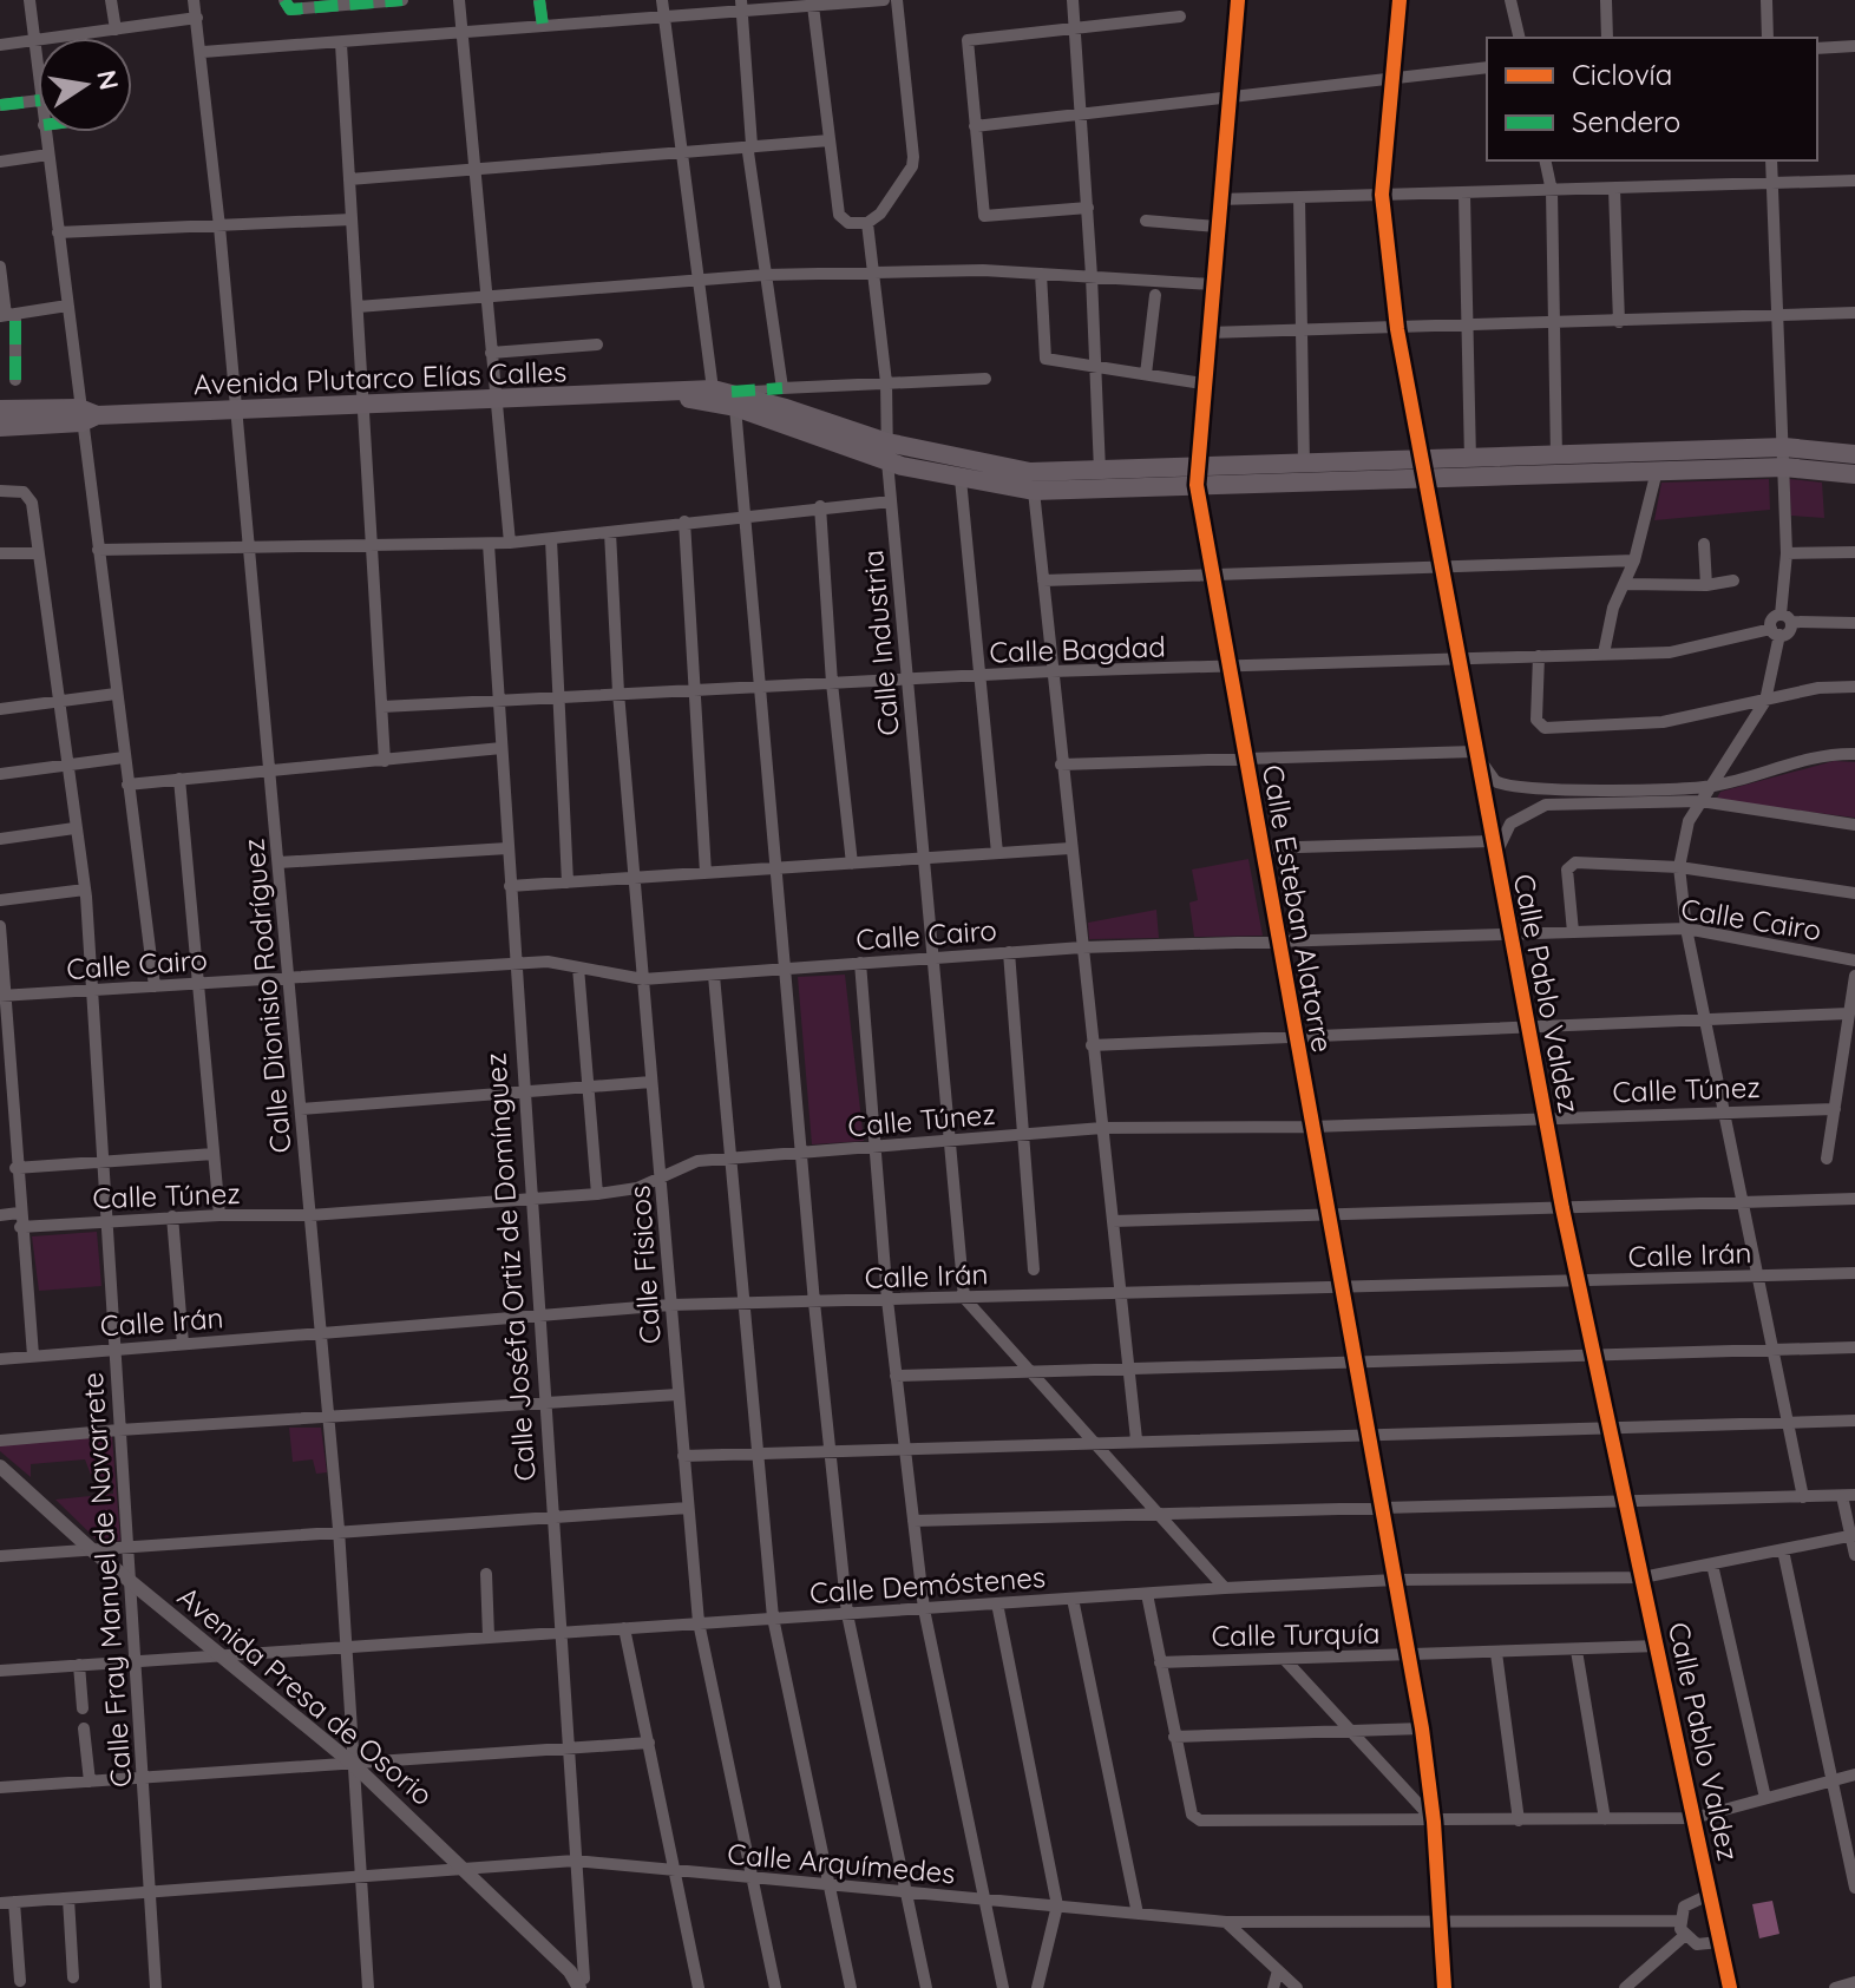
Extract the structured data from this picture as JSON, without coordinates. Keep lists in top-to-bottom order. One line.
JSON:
{"streets":{"main road":["Avenida Plutarco Elías Calles"],"street":["Calle Industria","Calle Bagdad","Calle Esteban Alatorre","Calle Cairo","Calle Pablo Valdez","Calle Dionisio Rodríguez","Calle Túnez","Calle Irán","Calle Físicos","Calle Joséfa Ortiz de Domínguez","Calle Fray Manuel de Navarrete","Calle Demóstenes","Calle Turquía","Avenida Presa de Osorio","Calle Arquímedes"]},"crossings":[["Avenida Plutarco Elías Calles","Calle Industria"],["Avenida Plutarco Elías Calles","Calle Esteban Alatorre"],["Avenida Plutarco Elías Calles","Calle Pablo Valdez"],["Avenida Plutarco Elías Calles","Calle Dionisio Rodríguez"],["Calle Industria","Calle Bagdad"],["Calle Industria","Calle Cairo"],["Calle Industria","Calle Túnez"],["Calle Industria","Calle Irán"],["Calle Bagdad","Calle Esteban Alatorre"],["Calle Bagdad","Calle Pablo Valdez"],["Calle Bagdad","Calle Físicos"],["Calle Bagdad","Calle Joséfa Ortiz de Domínguez"],["Calle Esteban Alatorre","Calle Cairo"],["Calle Esteban Alatorre","Calle Túnez"],["Calle Esteban Alatorre","Calle Irán"],["Calle Esteban Alatorre","Calle Demóstenes"],["Calle Esteban Alatorre","Calle Turquía"],["Calle Esteban Alatorre","Calle Arquímedes"],["Calle Cairo","Calle Pablo Valdez"],["Calle Cairo","Calle Dionisio Rodríguez"],["Calle Cairo","Calle Físicos"],["Calle Cairo","Calle Joséfa Ortiz de Domínguez"],["Calle Cairo","Calle Fray Manuel de Navarrete"],["Calle Pablo Valdez","Calle Túnez"],["Calle Pablo Valdez","Calle Irán"],["Calle Pablo Valdez","Calle Demóstenes"],["Calle Pablo Valdez","Calle Turquía"],["Calle Dionisio Rodríguez","Calle Túnez"],["Calle Dionisio Rodríguez","Calle Irán"],["Calle Dionisio Rodríguez","Calle Demóstenes"],["Calle Dionisio Rodríguez","Avenida Presa de Osorio"],["Calle Dionisio Rodríguez","Calle Arquímedes"],["Calle Túnez","Calle Físicos"],["Calle Túnez","Calle Joséfa Ortiz de Domínguez"],["Calle Túnez","Calle Fray Manuel de Navarrete"],["Calle Irán","Calle Físicos"],["Calle Irán","Calle Joséfa Ortiz de Domínguez"],["Calle Irán","Calle Fray Manuel de Navarrete"],["Calle Físicos","Calle Demóstenes"],["Calle Físicos","Calle Arquímedes"],["Calle Joséfa Ortiz de Domínguez","Calle Demóstenes"],["Calle Joséfa Ortiz de Domínguez","Avenida Presa de Osorio"],["Calle Joséfa Ortiz de Domínguez","Calle Arquímedes"],["Calle Fray Manuel de Navarrete","Calle Demóstenes"],["Calle Fray Manuel de Navarrete","Avenida Presa de Osorio"],["Calle Fray Manuel de Navarrete","Calle Arquímedes"],["Calle Demóstenes","Avenida Presa de Osorio"],["Avenida Presa de Osorio","Calle Arquímedes"]],"legend":["Ciclovía","Sendero"],"north":"right"}
